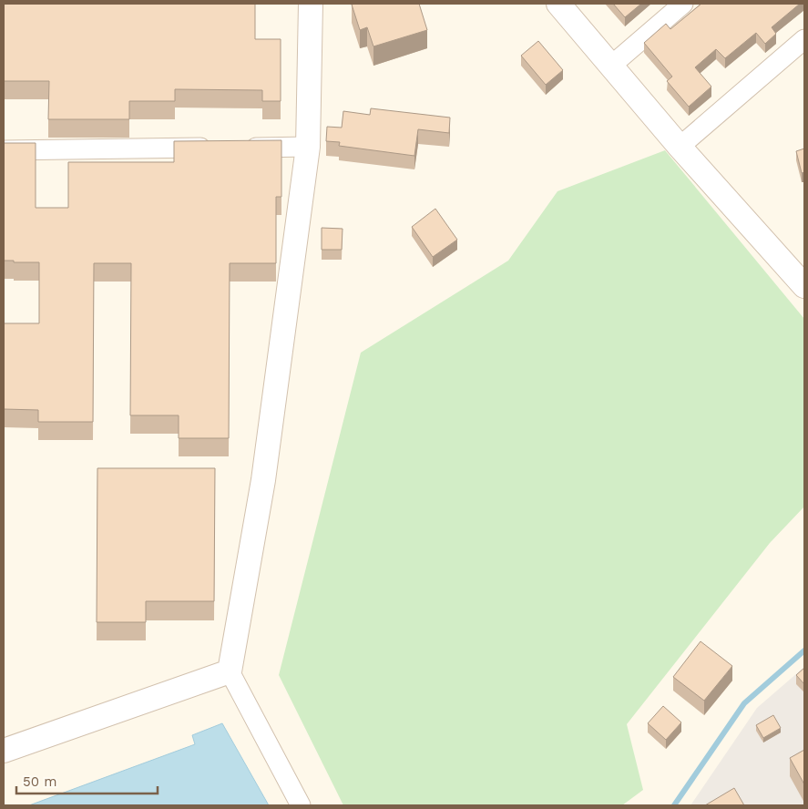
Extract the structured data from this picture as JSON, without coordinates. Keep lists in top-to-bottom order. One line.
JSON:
{"scale_bar":"50 m"}
